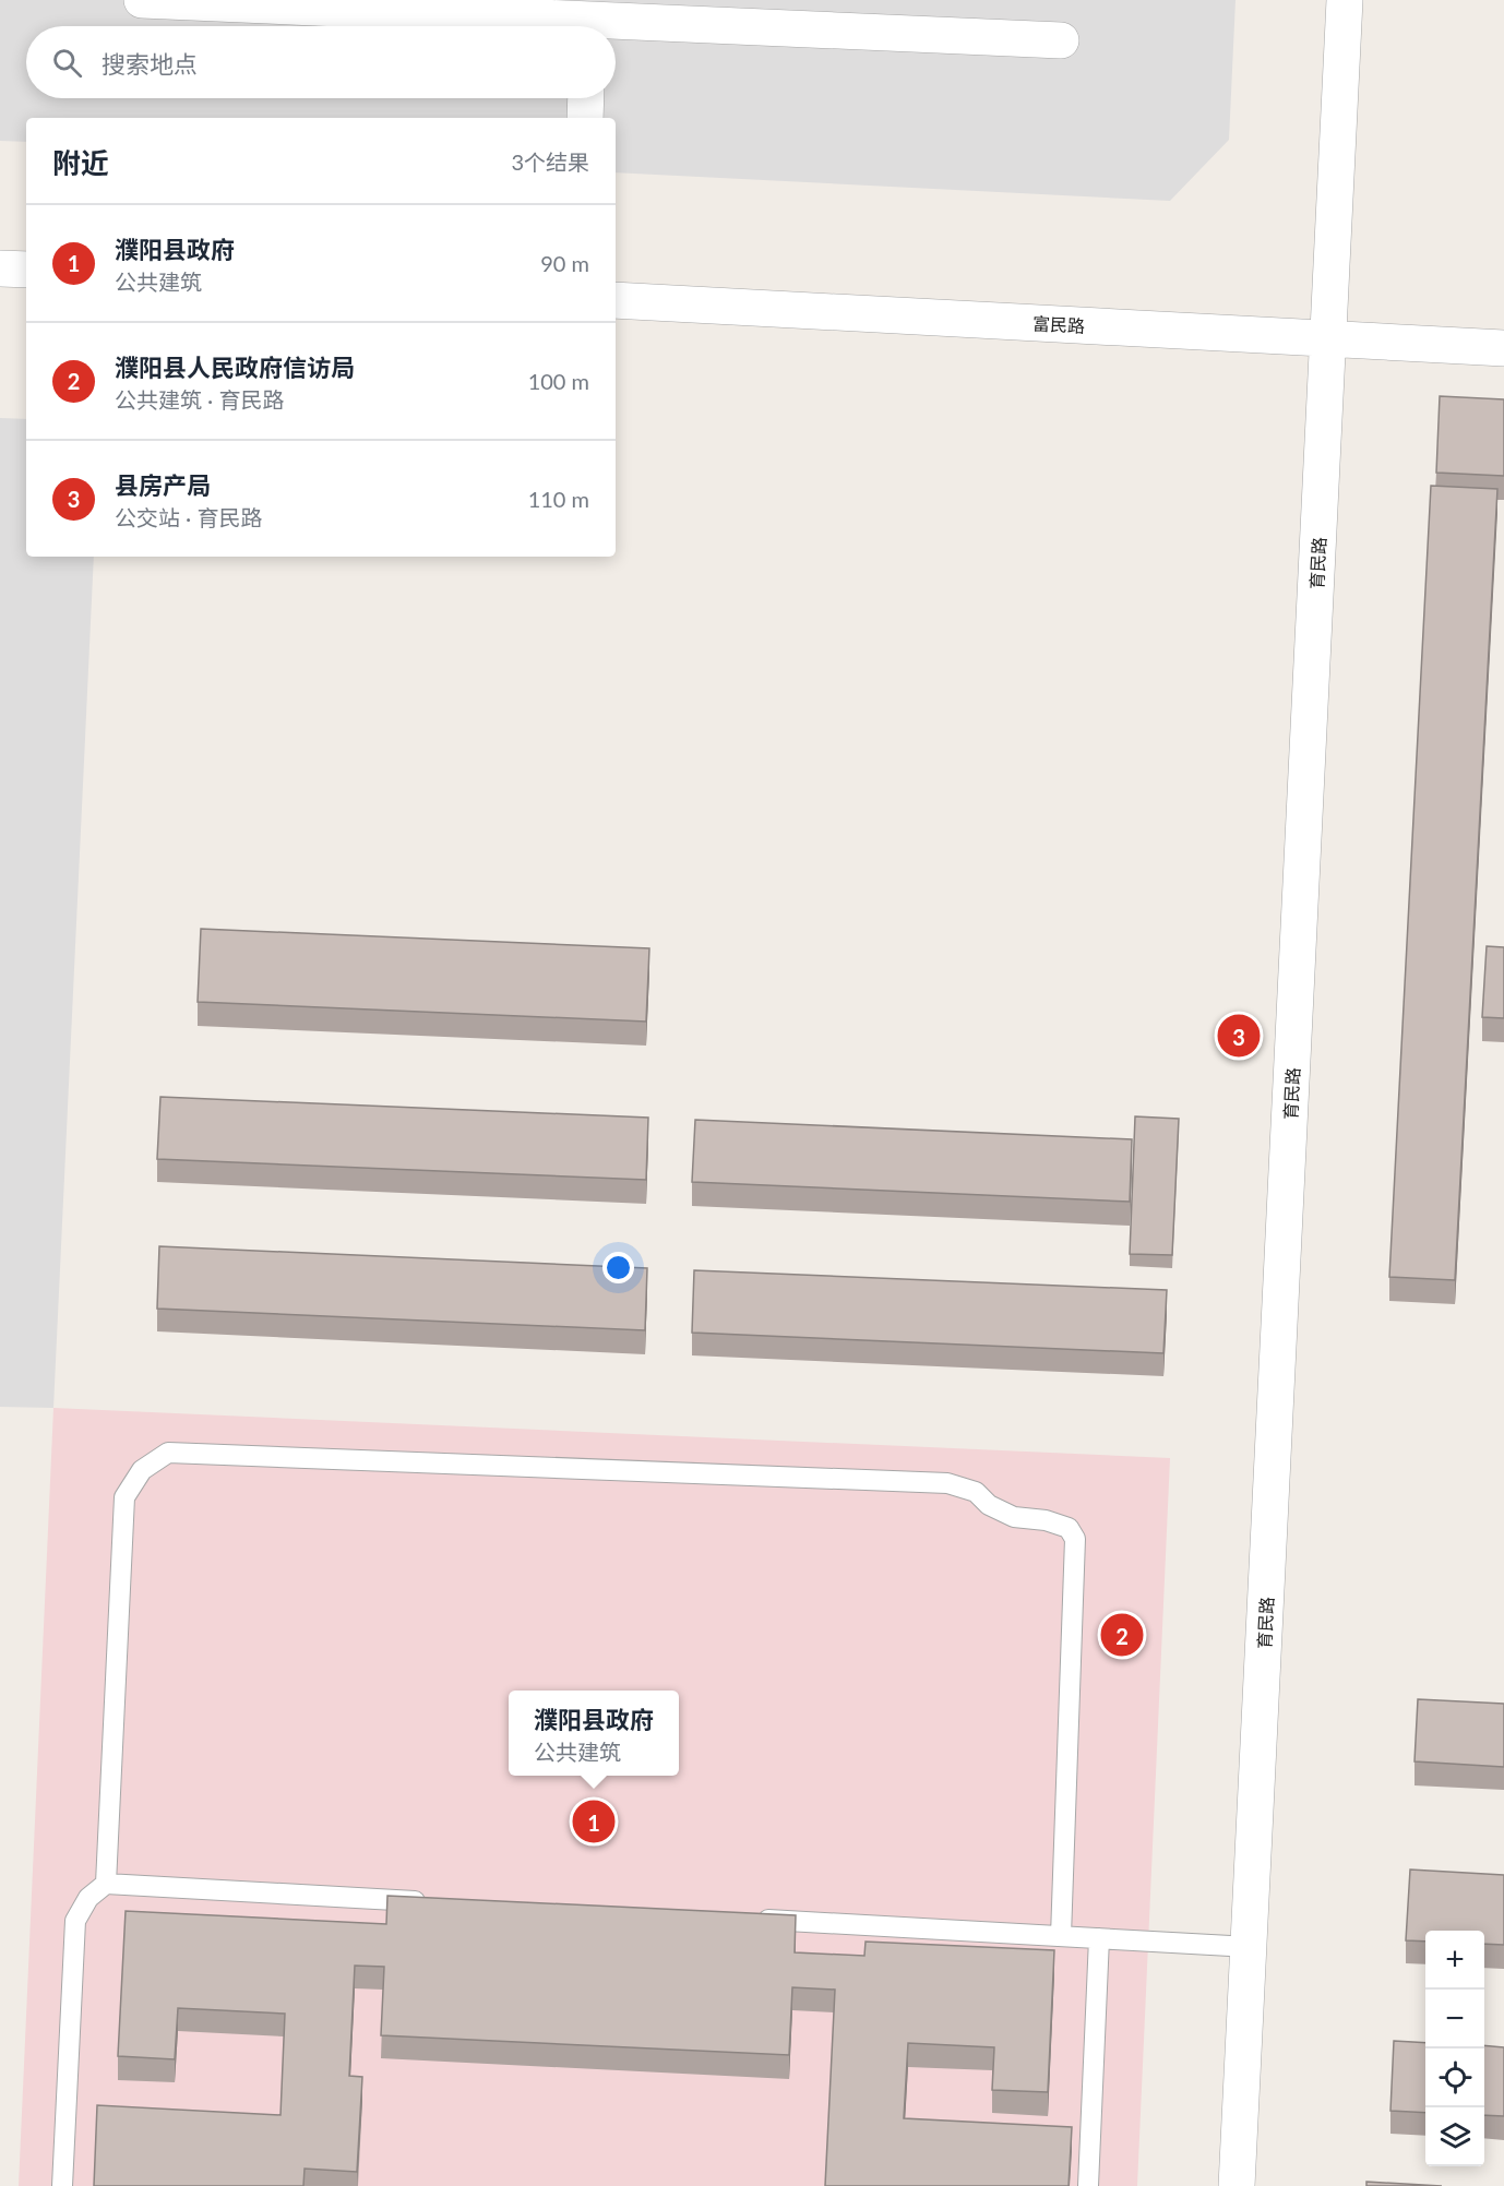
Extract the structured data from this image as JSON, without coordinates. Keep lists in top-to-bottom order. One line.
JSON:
{"streets":{"street":["富民路","育民路"]},"crossings":[["富民路","育民路"]],"page":{"search":"搜索地点","heading":["附近","3个结果"],"list":[{"mark":"1","name":"濮阳县政府","note":"公共建筑","value":"90 m"},{"mark":"2","name":"濮阳县人民政府信访局","note":"公共建筑 · 育民路","value":"100 m"},{"mark":"3","name":"县房产局","note":"公交站 · 育民路","value":"110 m"}],"pins":["3","2","1"],"popup":["濮阳县政府","公共建筑"],"map_buttons":["+","−"]}}
